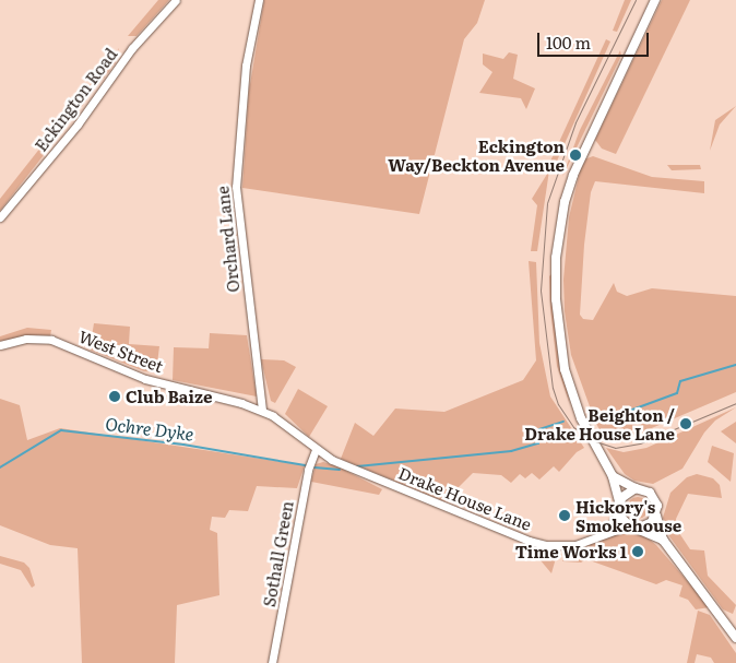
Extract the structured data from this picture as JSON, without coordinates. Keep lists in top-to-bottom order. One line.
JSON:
{"streets":{"street":["Eckington Road","Orchard Lane","West Street","Drake House Lane","Sothall Green"]},"crossings":[["Orchard Lane","West Street"],["West Street","Drake House Lane"],["West Street","Sothall Green"],["Drake House Lane","Sothall Green"]],"water":["Ochre Dyke"],"places":["Eckington Way/Beckton Avenue","Club Baize","Beighton / Drake House Lane","Hickory's Smokehouse","Time Works 1"],"scale_bar":"100 m"}
